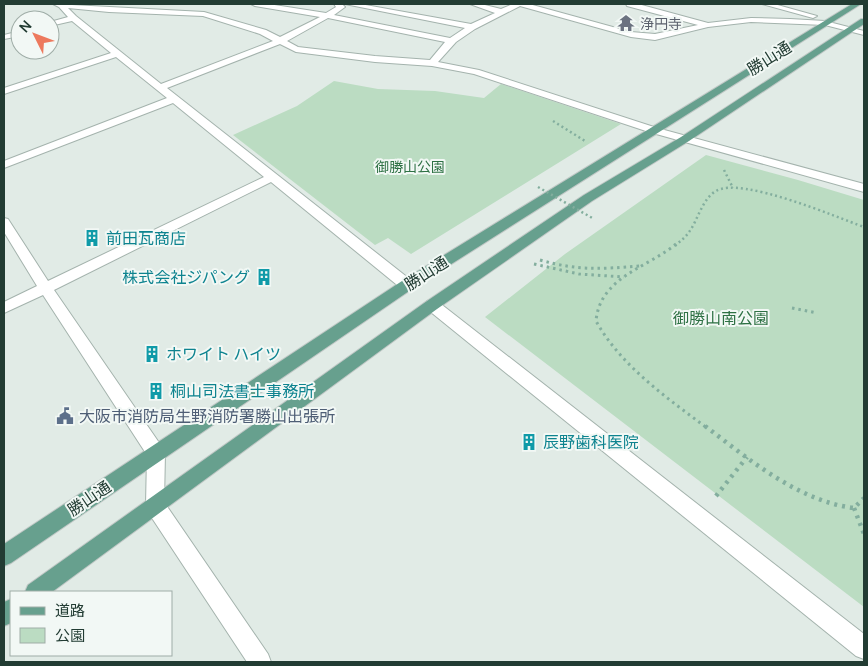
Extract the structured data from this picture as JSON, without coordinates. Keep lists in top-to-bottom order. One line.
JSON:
{"streets":{"main road":["勝山通"]},"parks":["御勝山公園","御勝山南公園"],"places":{"temple":["浄円寺"],"building":["前田瓦商店","株式会社ジパング","ホワイト ハイツ","桐山司法書士事務所","辰野歯科医院"],"public building":["大阪市消防局生野消防署勝山出張所"]},"legend":["道路","公園"],"north":"top left"}
